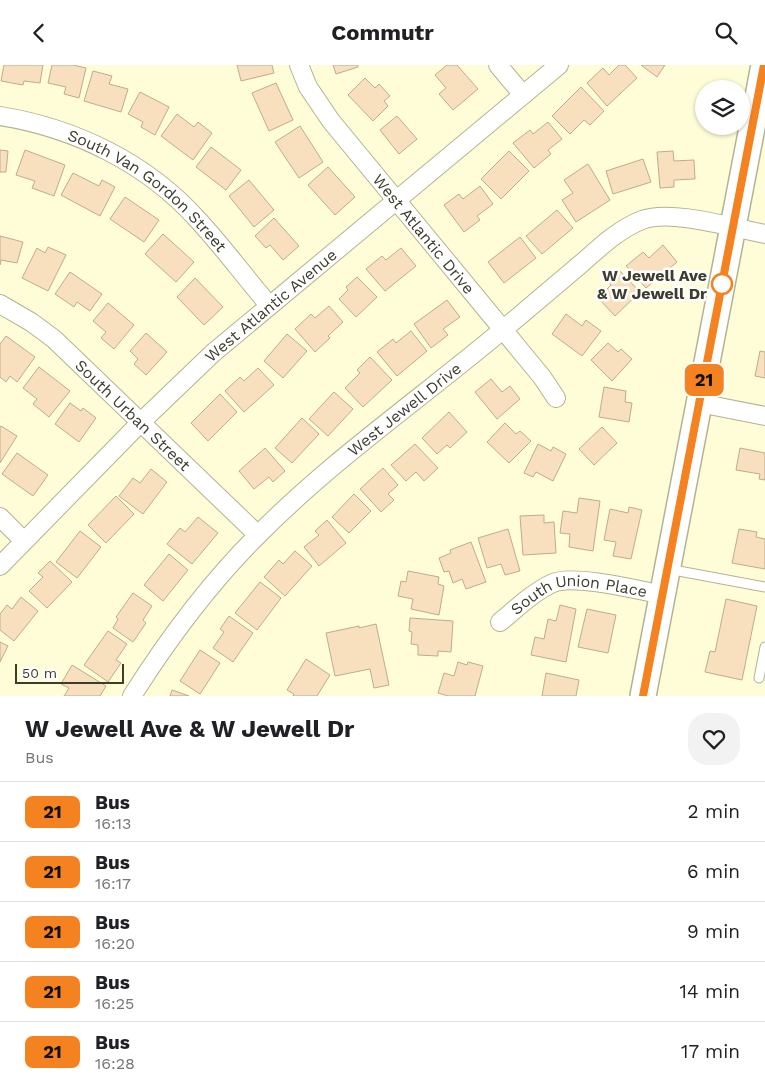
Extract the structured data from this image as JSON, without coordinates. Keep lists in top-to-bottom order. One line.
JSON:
{"streets":{"street":["South Van Gordon Street","West Atlantic Drive","West Atlantic Avenue","West Jewell Drive","South Urban Street","South Union Place"]},"crossings":[["South Van Gordon Street","West Atlantic Avenue"],["West Atlantic Drive","West Atlantic Avenue"],["West Atlantic Drive","West Jewell Drive"],["West Atlantic Avenue","South Urban Street"],["West Jewell Drive","South Urban Street"]],"places":["W Jewell Ave & W Jewell Dr"],"lines":["bus line 21"],"scale_bar":"50 m","page":{"header":"Commutr","on_map":"21","scale":"50 m","heading":["W Jewell Ave & W Jewell Dr","Bus"],"list":[{"mark":"21","name":"Bus","note":"16:13","value":"2 min"},{"mark":"21","name":"Bus","note":"16:17","value":"6 min"},{"mark":"21","name":"Bus","note":"16:20","value":"9 min"},{"mark":"21","name":"Bus","note":"16:25","value":"14 min"},{"mark":"21","name":"Bus","note":"16:28","value":"17 min"}]}}
